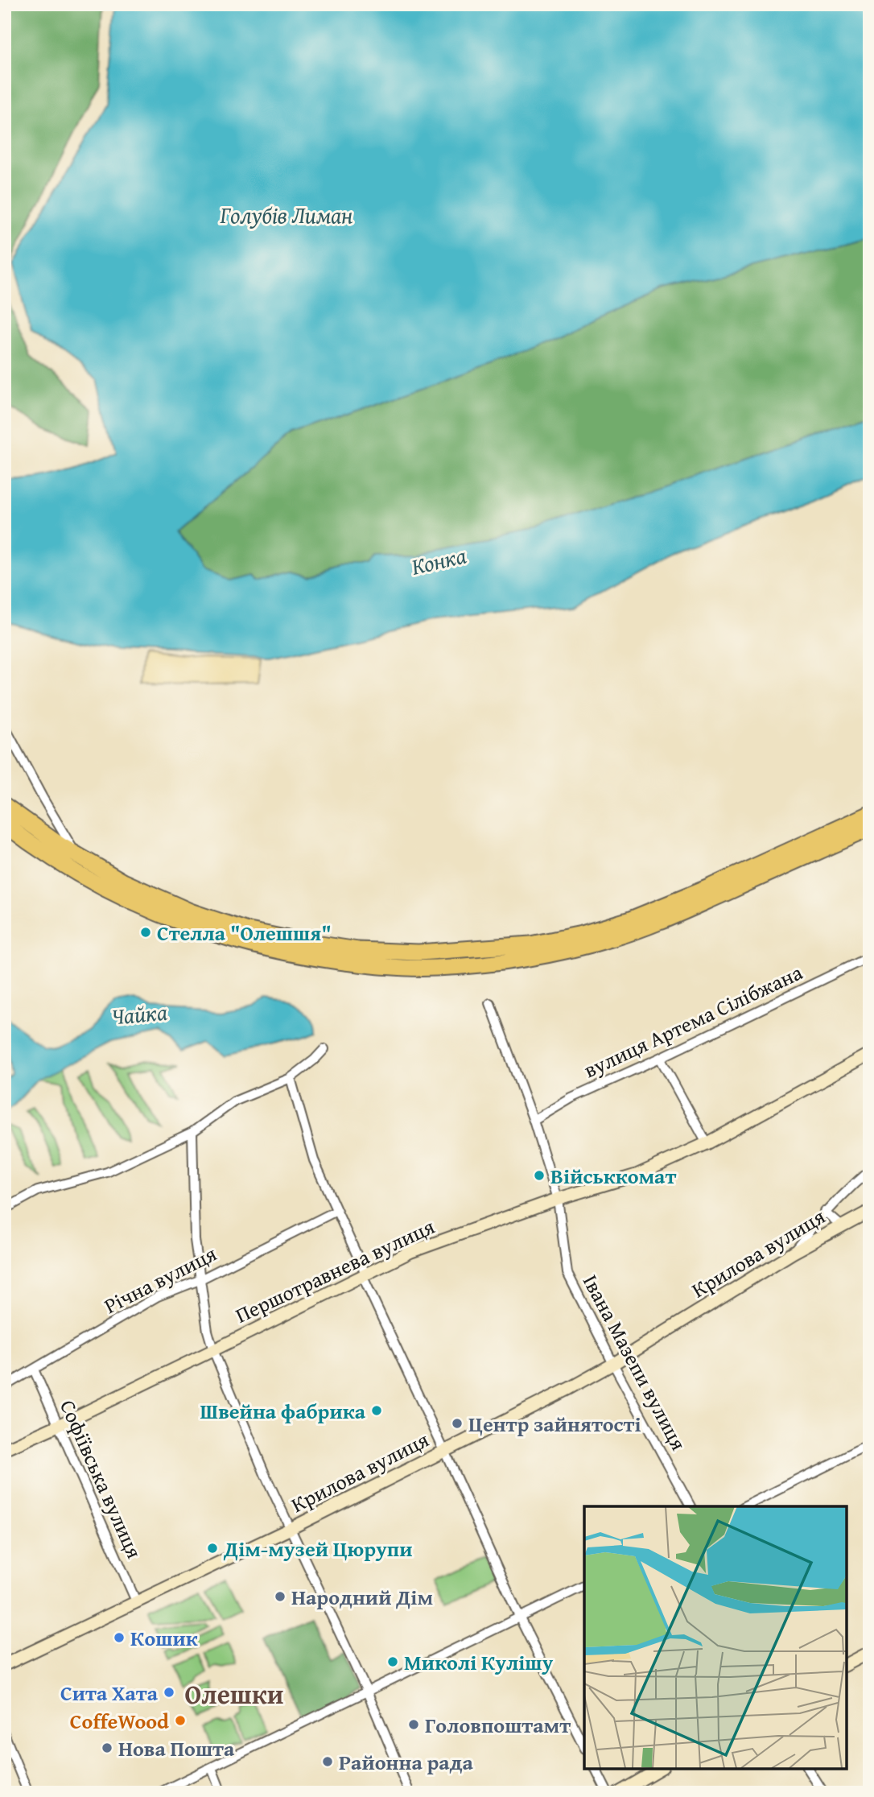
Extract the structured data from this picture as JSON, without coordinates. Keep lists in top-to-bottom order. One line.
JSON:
{"streets":{"street":["вулиця Артема Сілібжана","Крилова вулиця","Першотравнева вулиця","Річна вулиця","Івана Мазепи вулиця","Софіївська вулиця"]},"crossings":[["вулиця Артема Сілібжана","Івана Мазепи вулиця"],["Крилова вулиця","Івана Мазепи вулиця"],["Крилова вулиця","Софіївська вулиця"],["Першотравнева вулиця","Івана Мазепи вулиця"],["Першотравнева вулиця","Софіївська вулиця"],["Річна вулиця","Софіївська вулиця"]],"districts":["Олешки"],"water":["Голубів Лиман","Конка","Чайка"],"places":["Стелла \"Олешшя\"","Військкомат","Швейна фабрика","Центр зайнятості","Дім-музей Цюрупи","Народний Дім","Кошик","Миколі Кулішу","Сита Хата","CoffeWood","Головпоштамт","Нова Пошта","Районна рада"]}
